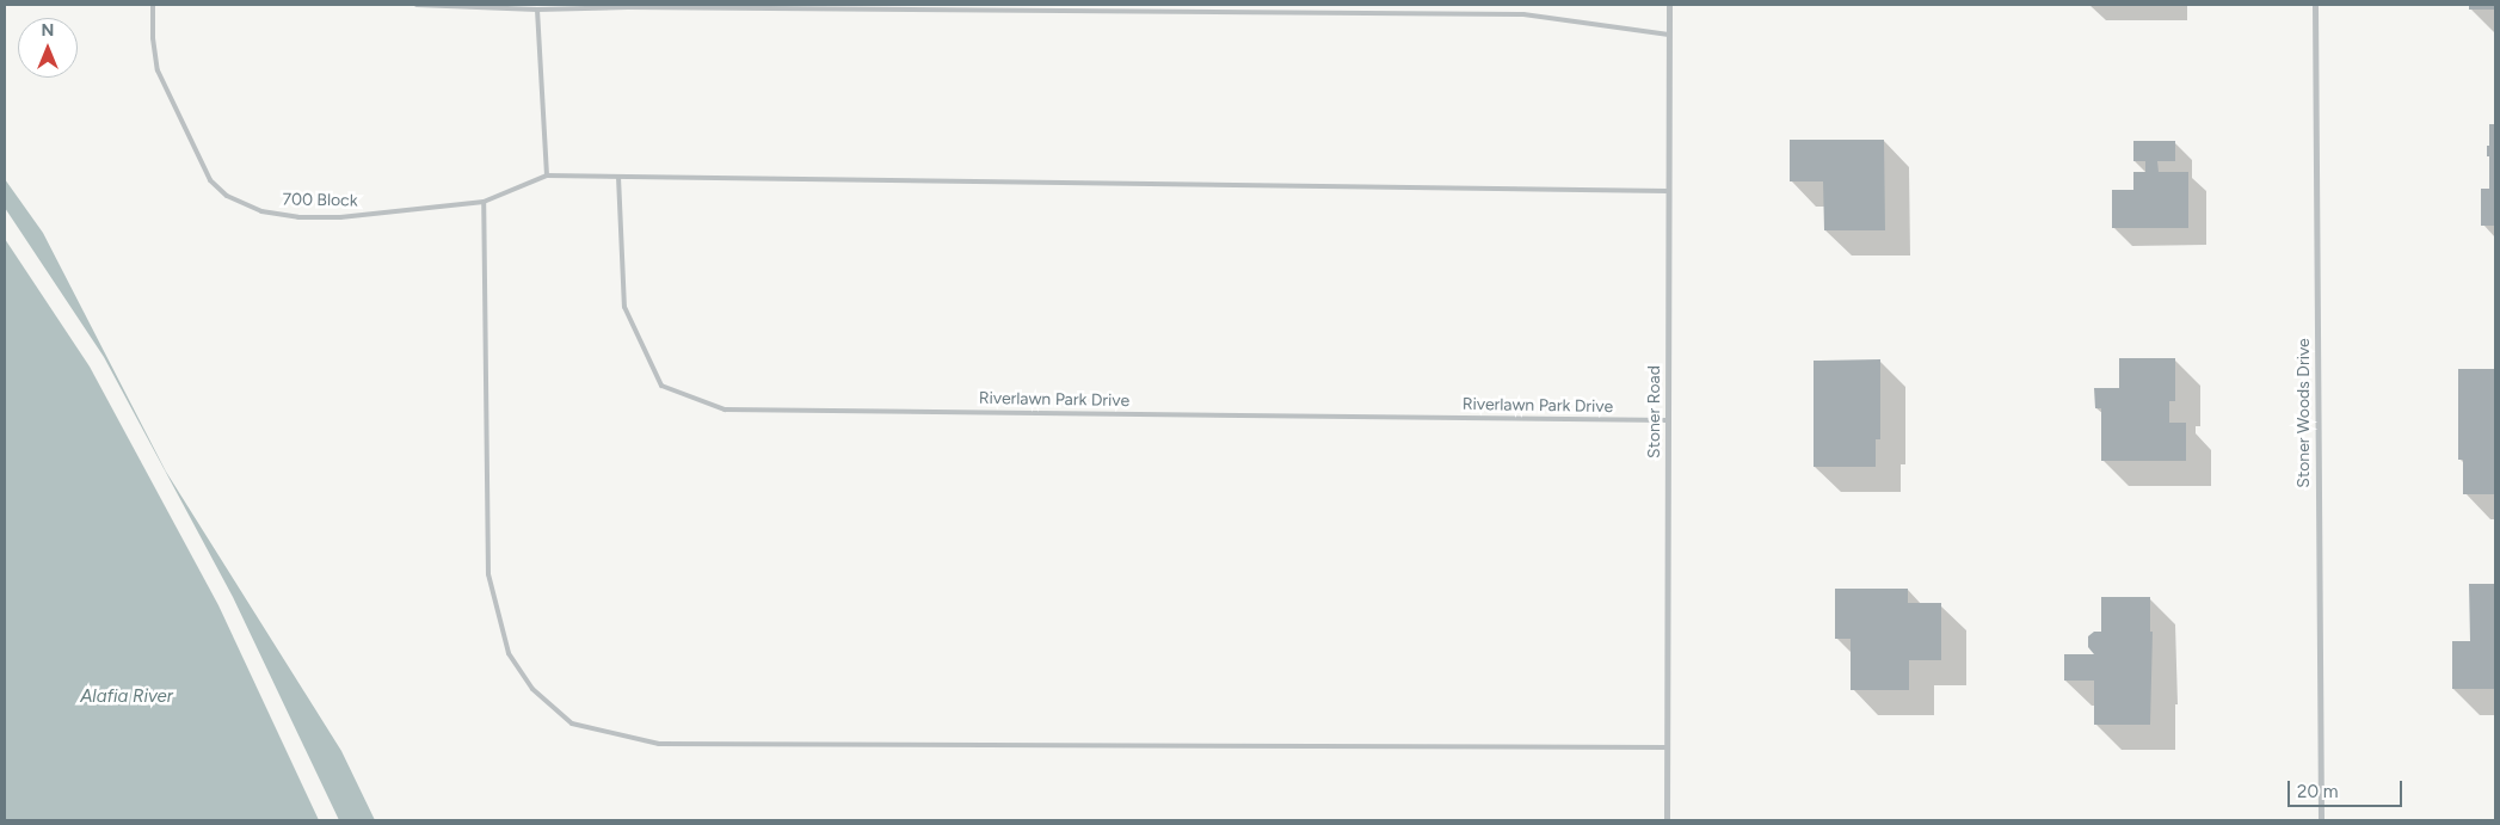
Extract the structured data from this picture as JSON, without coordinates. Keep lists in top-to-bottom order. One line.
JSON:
{"streets":{"street":["Stoner Road","Stoner Woods Drive"],"lane":["700 Block","Riverlawn Park Drive"]},"crossings":[["Riverlawn Park Drive","Stoner Road"]],"water":["Alafia River"],"scale_bar":"20 m","north":"top"}
